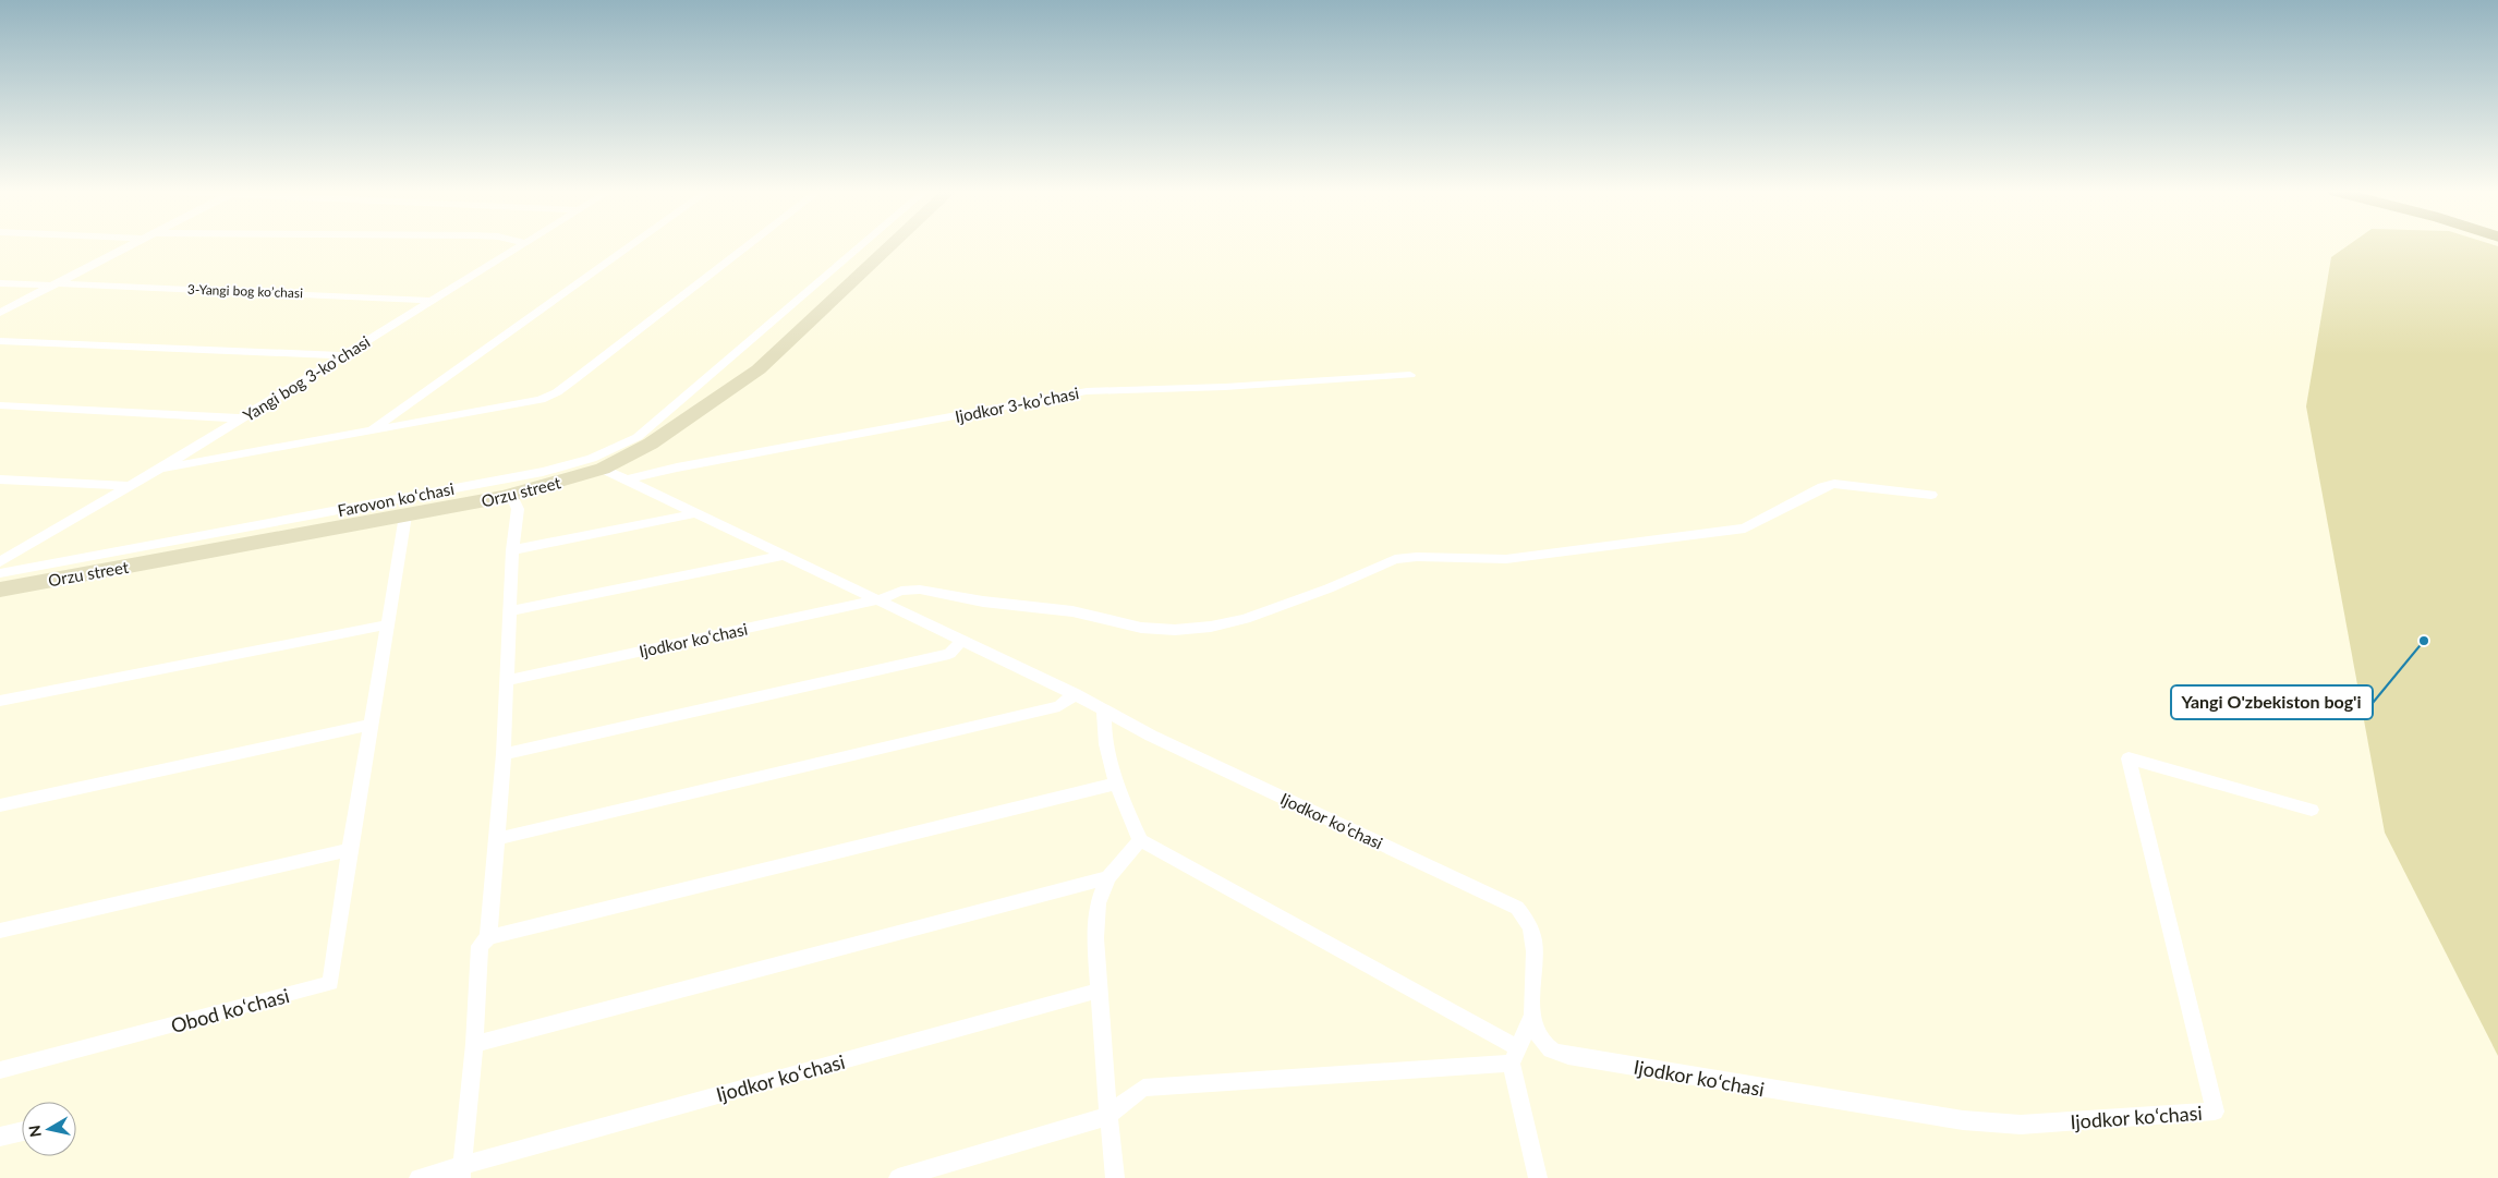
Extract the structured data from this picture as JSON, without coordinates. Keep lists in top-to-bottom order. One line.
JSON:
{"streets":{"main road":["Orzu street"],"street":["3-Yangi bog koʼchasi","Yangi bog 3-koʼchasi","Ijodkor 3-koʼchasi","Farovon koʻchasi","Ijodkor koʻchasi","Obod koʻchasi"]},"crossings":[["3-Yangi bog koʼchasi","Yangi bog 3-koʼchasi"],["Yangi bog 3-koʼchasi","Farovon koʻchasi"],["Ijodkor 3-koʼchasi","Ijodkor koʻchasi"],["Orzu street","Ijodkor koʻchasi"],["Orzu street","Obod koʻchasi"]],"places":["Yangi O'zbekiston bog'i"],"north":"left"}
